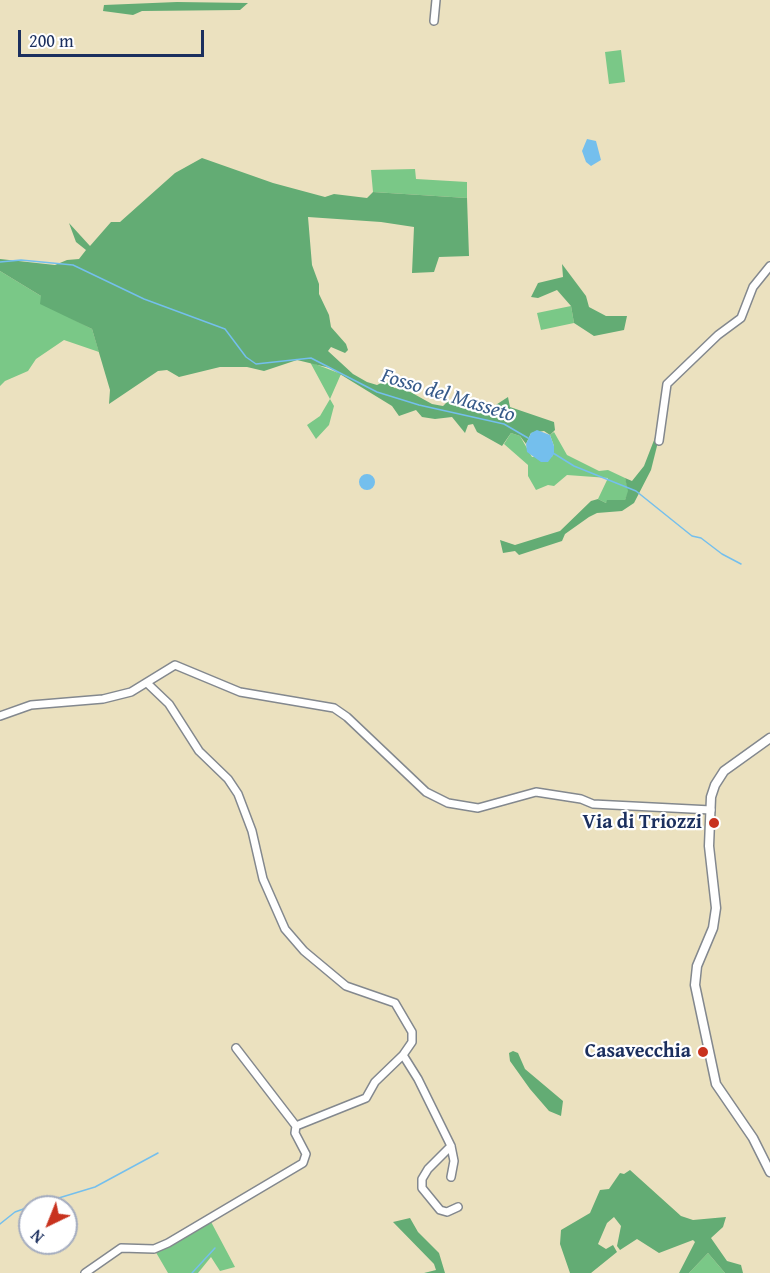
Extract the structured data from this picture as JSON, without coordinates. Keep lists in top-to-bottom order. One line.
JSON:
{"water":["Fosso del Masseto"],"places":["Via di Triozzi","Casavecchia"],"scale_bar":"200 m","north":"bottom left"}
